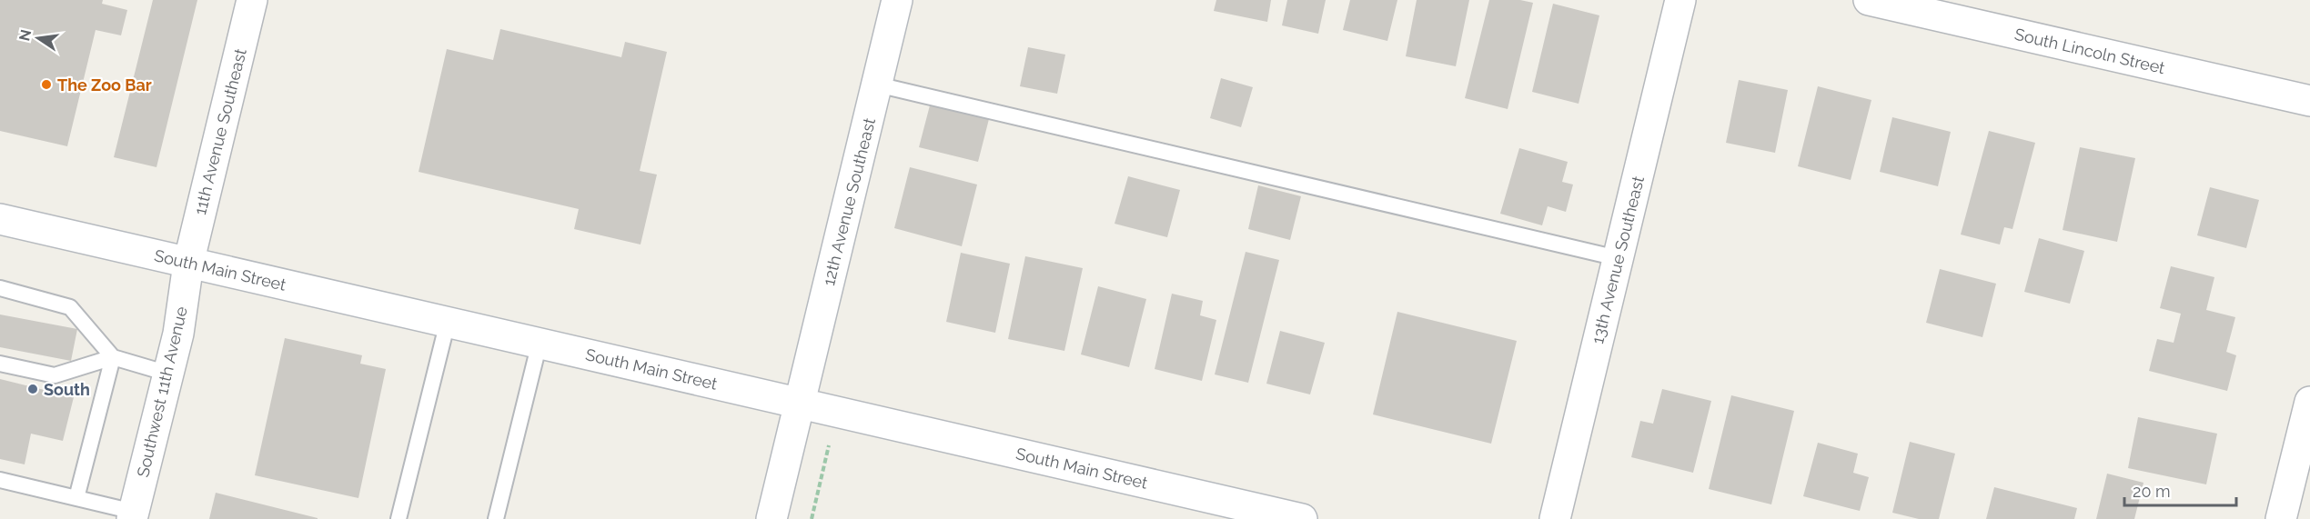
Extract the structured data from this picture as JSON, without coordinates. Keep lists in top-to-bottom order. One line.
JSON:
{"streets":{"street":["South Lincoln Street","11th Avenue Southeast","12th Avenue Southeast","13th Avenue Southeast","South Main Street","Southwest 11th Avenue"]},"crossings":[["11th Avenue Southeast","South Main Street"],["11th Avenue Southeast","Southwest 11th Avenue"],["12th Avenue Southeast","South Main Street"],["South Main Street","Southwest 11th Avenue"]],"places":["The Zoo Bar","South"],"scale_bar":"20 m","north":"left"}
